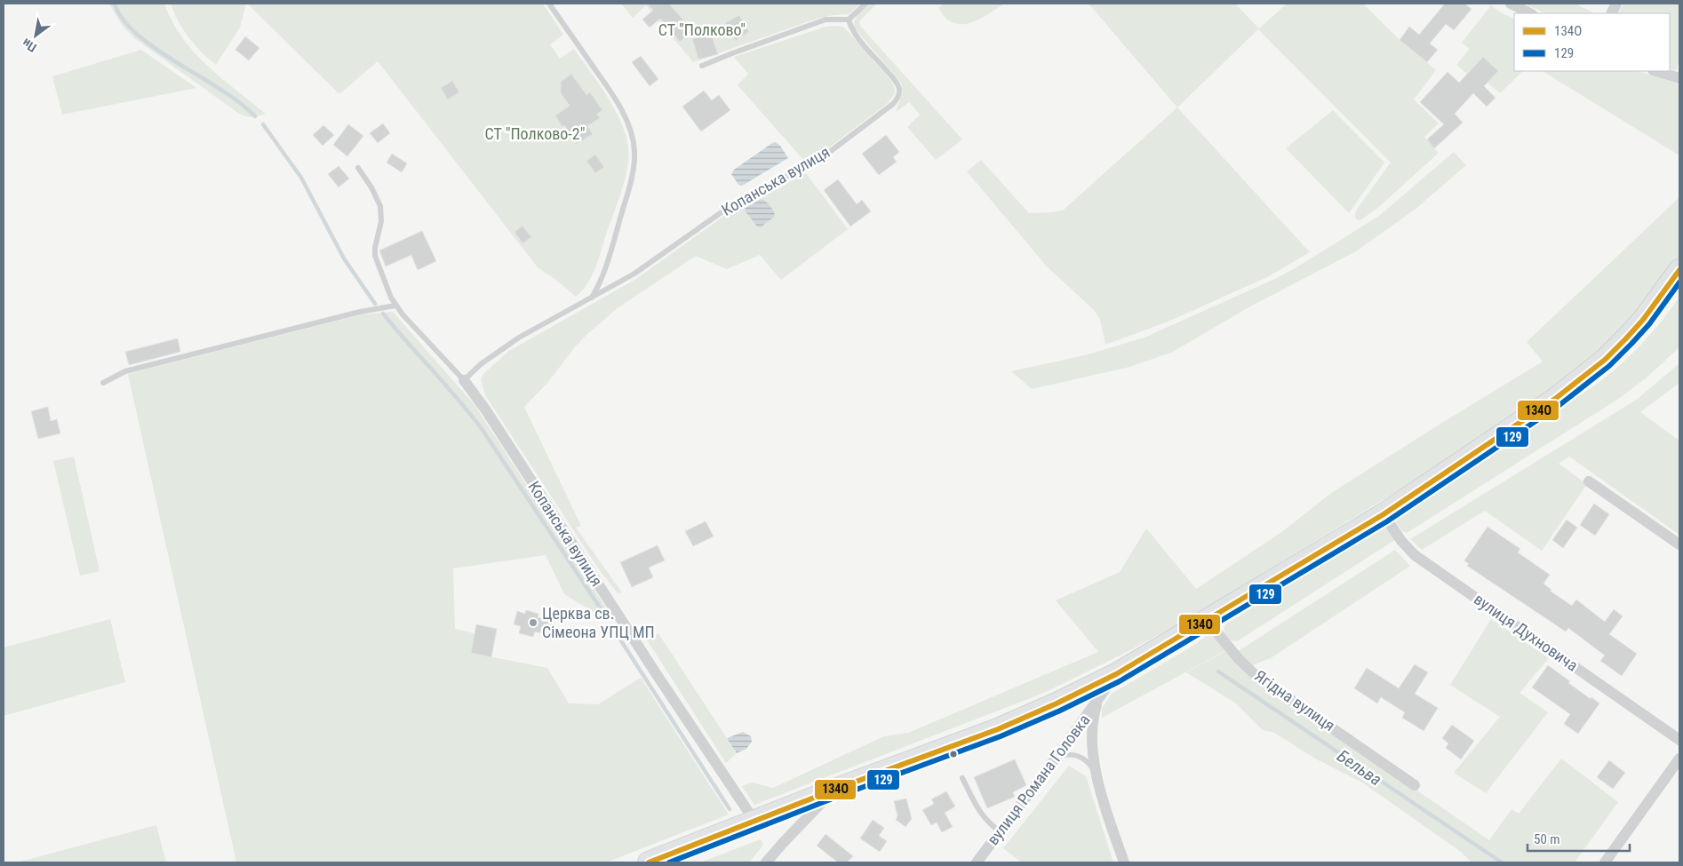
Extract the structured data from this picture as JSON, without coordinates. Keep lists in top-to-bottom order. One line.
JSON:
{"streets":{"street":["Копанська вулиця","вулиця Духновича","Ягідна вулиця","вулиця Романа Головка"]},"water":["Бельва"],"parks":["СТ \"Полково\"","СТ \"Полково-2\""],"places":["Церква св. Сімеона УПЦ МП"],"lines":["transit line 134О","transit line 129"],"legend":["134О","129"],"scale_bar":"50 m","north":"bottom left"}
